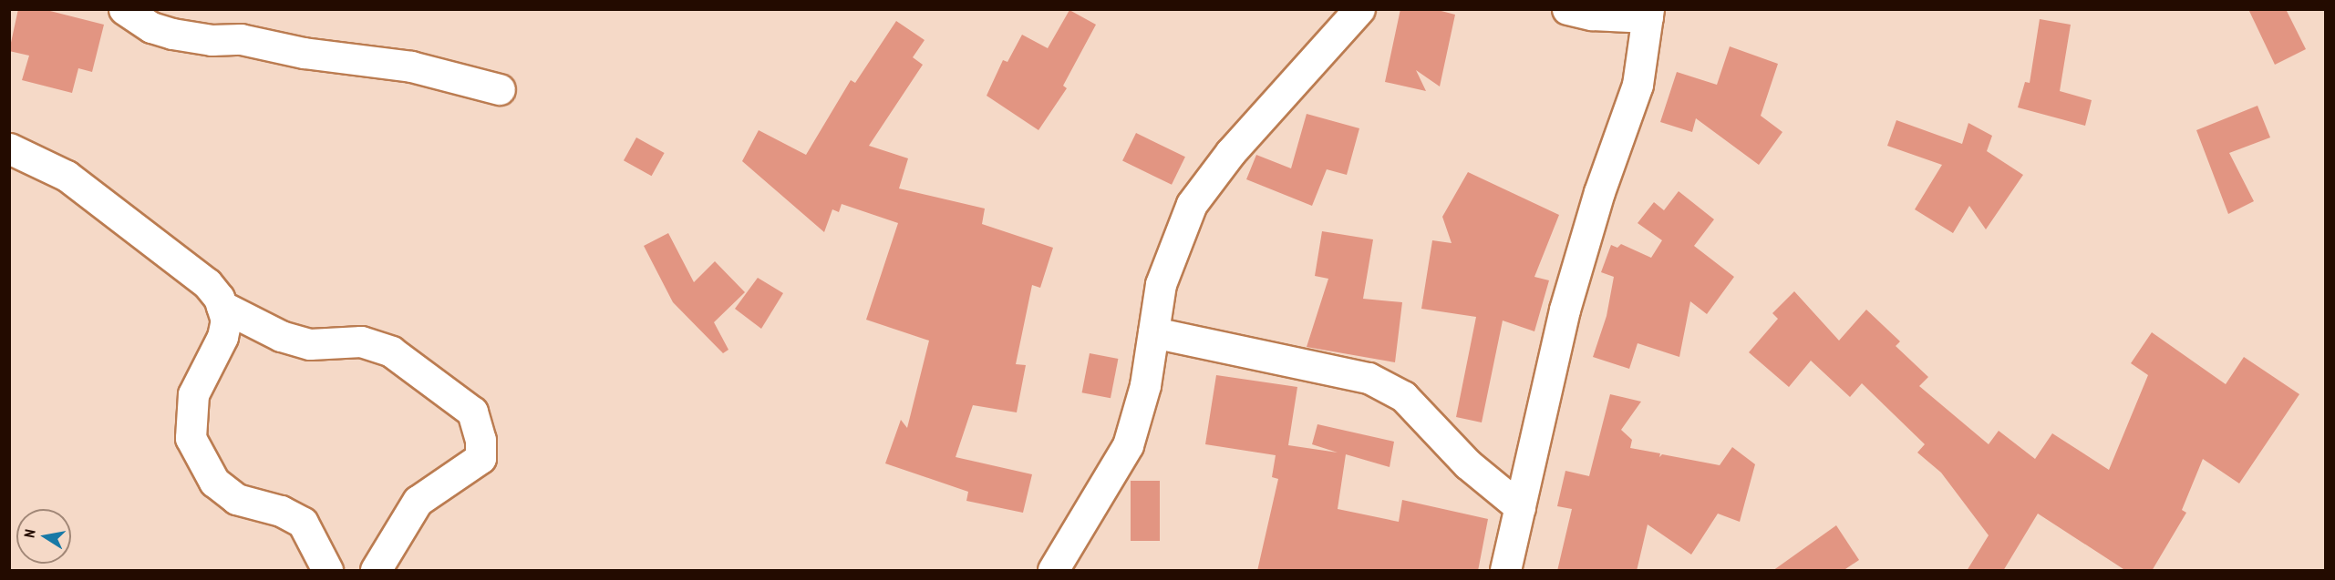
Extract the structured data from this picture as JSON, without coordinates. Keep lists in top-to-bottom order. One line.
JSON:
{"north":"left"}
